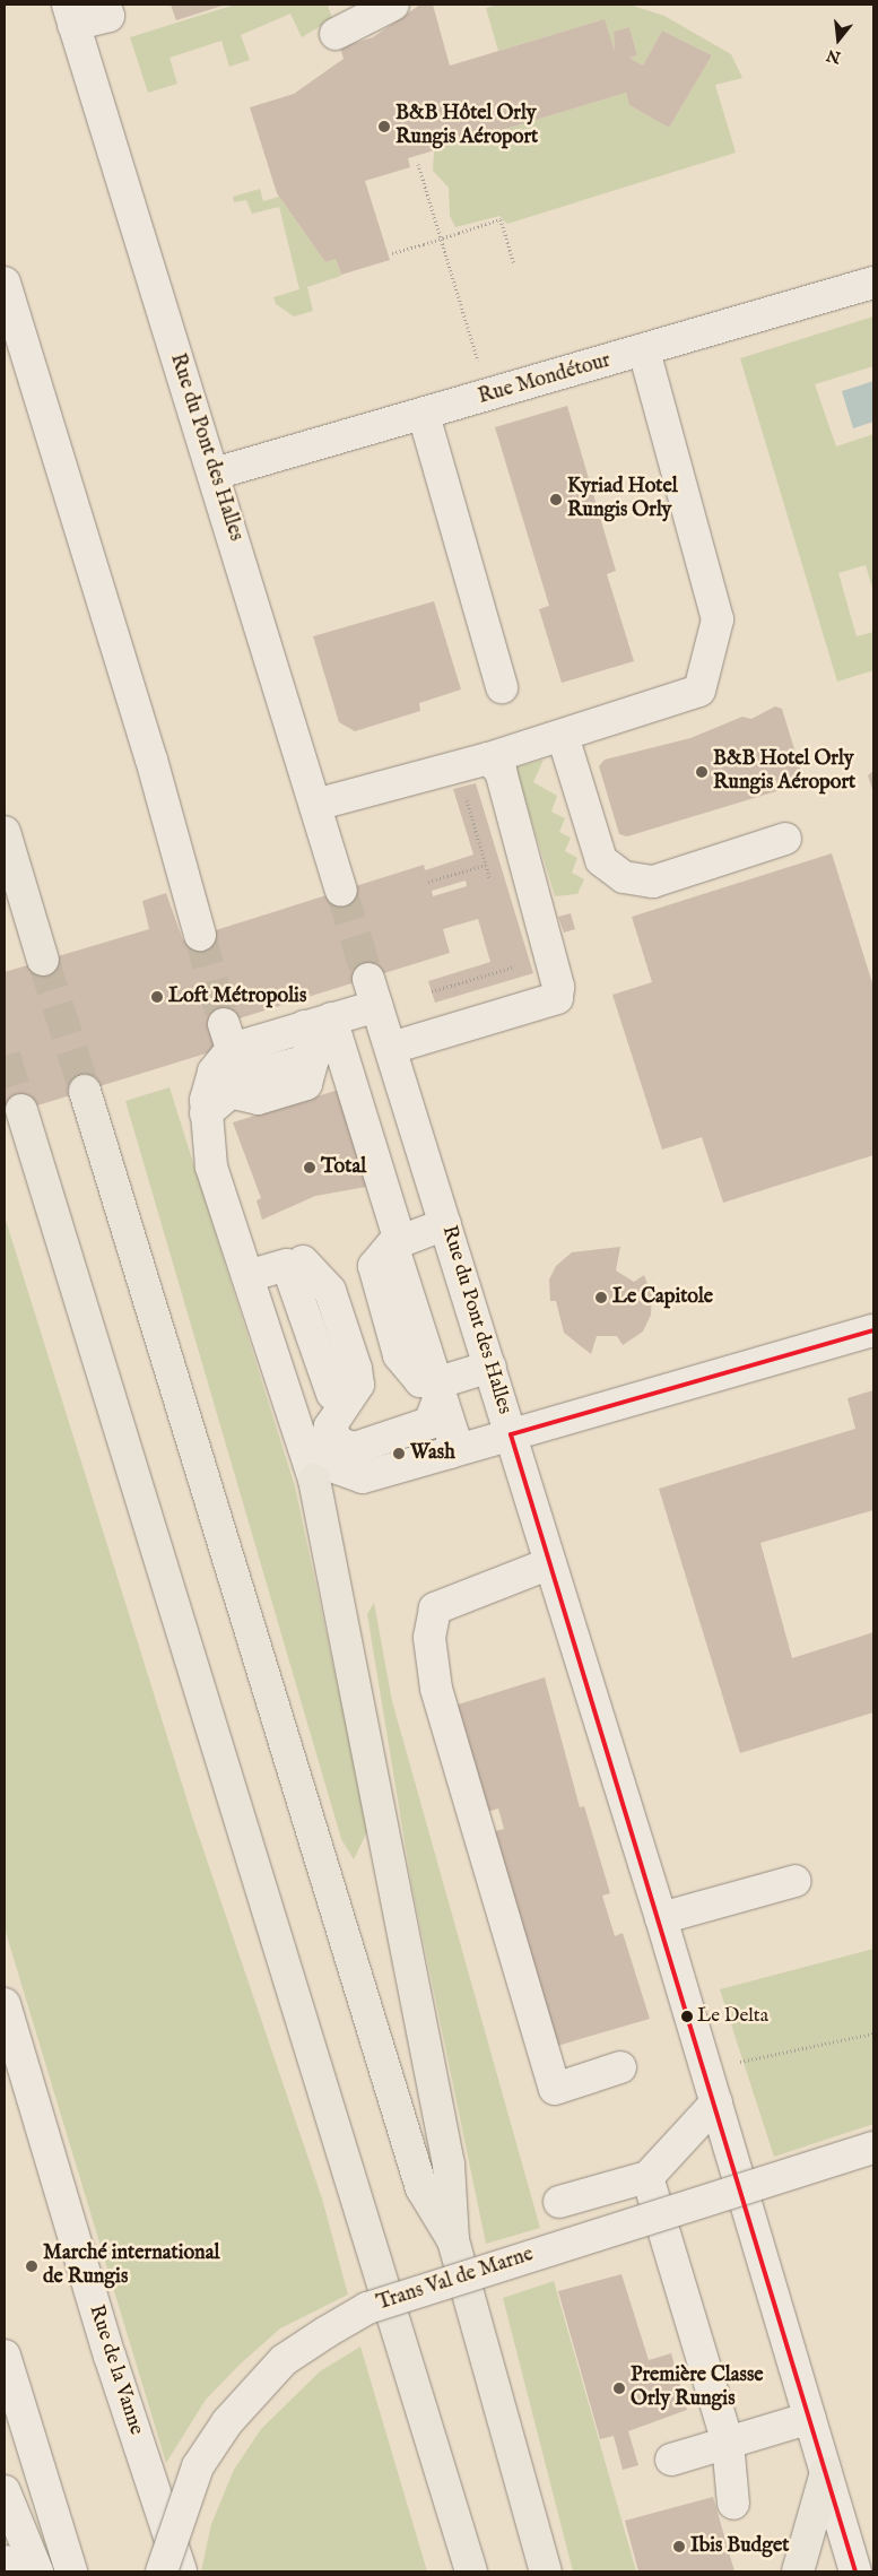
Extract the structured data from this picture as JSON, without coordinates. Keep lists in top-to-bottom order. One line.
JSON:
{"streets":{"street":["Rue Mondétour","Rue du Pont des Halles","Trans Val de Marne","Rue de la Vanne"]},"crossings":[["Rue Mondétour","Rue du Pont des Halles"]],"places":["B&B Hôtel Orly Rungis Aéroport","Kyriad Hotel Rungis Orly","B&B Hotel Orly Rungis Aéroport","Loft Métropolis","Total","Le Capitole","Wash","Le Delta","Marché international de Rungis","Première Classe Orly Rungis","Ibis Budget"],"north":"bottom"}
